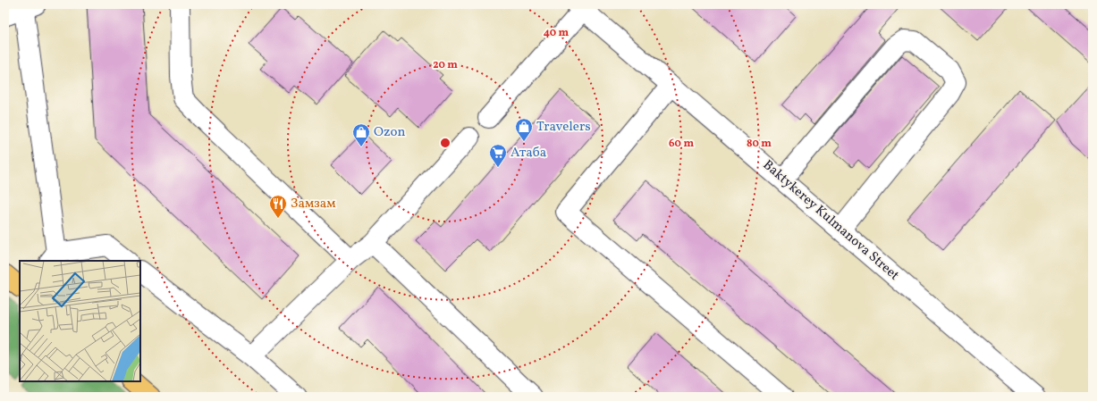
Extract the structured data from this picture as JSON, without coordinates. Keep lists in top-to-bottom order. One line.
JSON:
{"streets":{"street":["Baktykerey Kulmanova Street"]},"places":{"shop":["Travelers","Ozon"],"supermarket":["Атаба"],"restaurant":["Замзам"]},"rings":["40 m","20 m","60 m","80 m"]}
